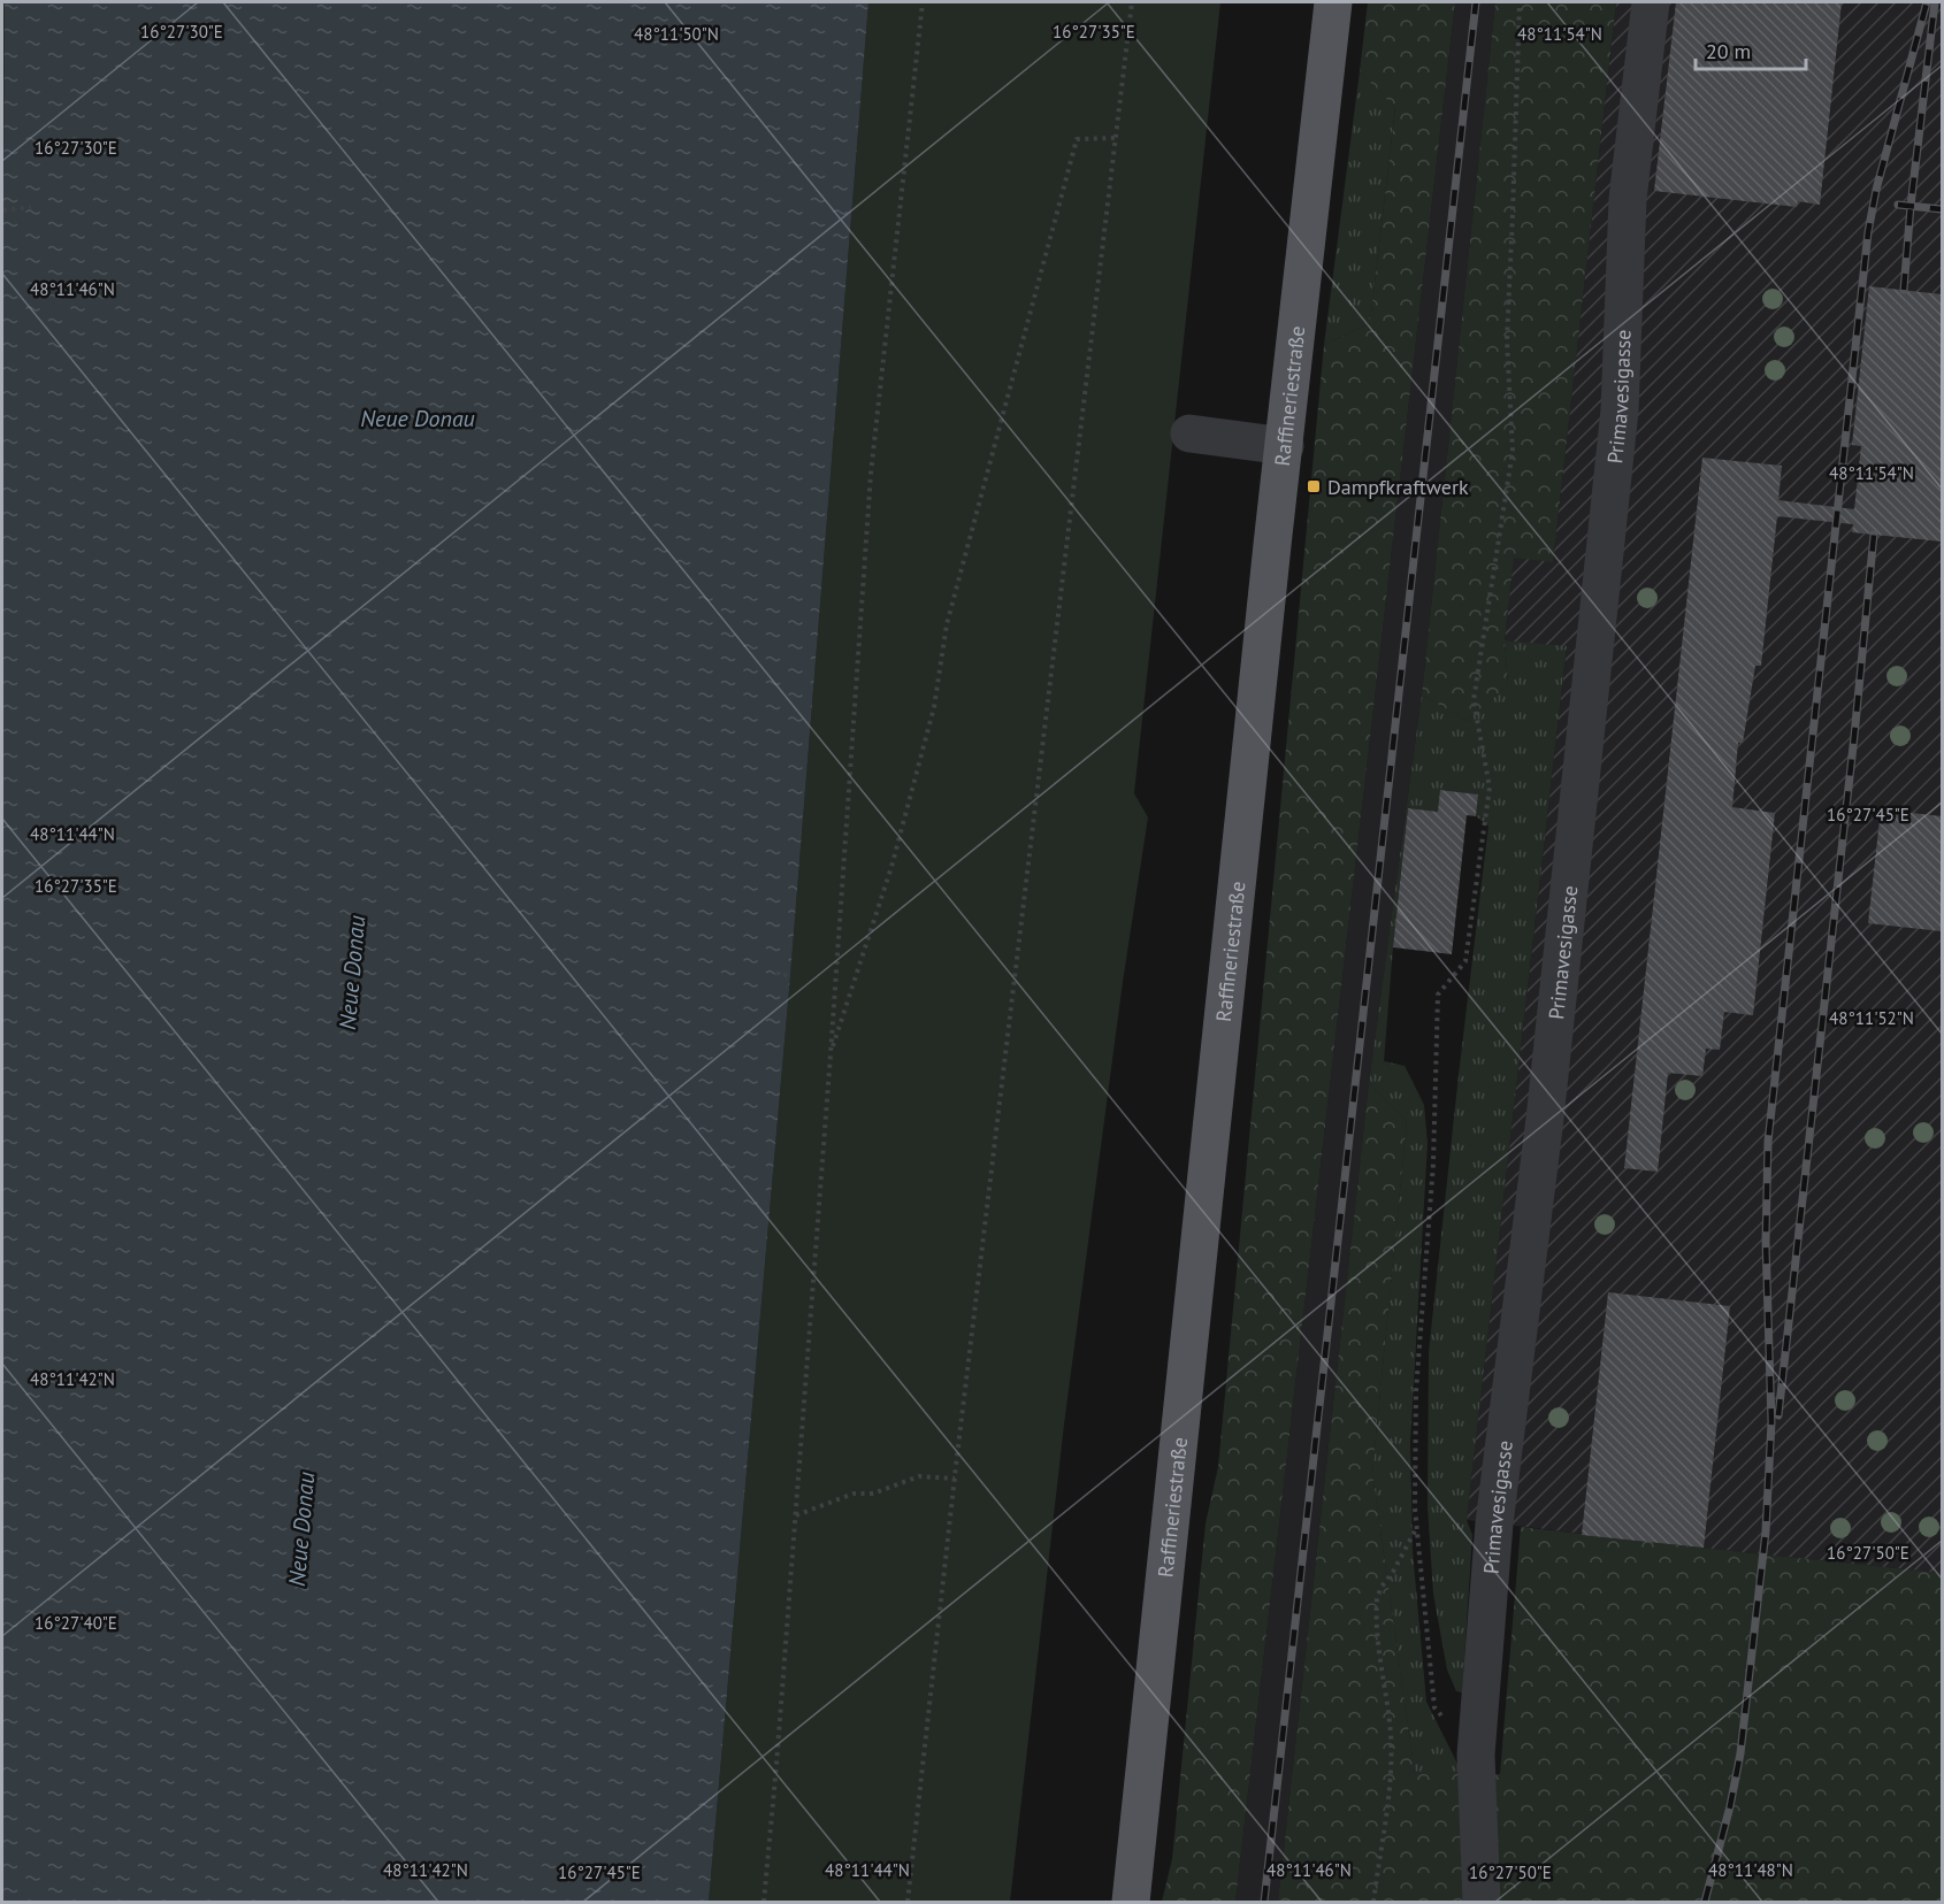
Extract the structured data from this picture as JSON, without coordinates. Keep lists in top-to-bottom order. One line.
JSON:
{"streets":{"main road":["Raffineriestraße"],"lane":["Primavesigasse"]},"water":["Neue Donau"],"places":{"transit":["Dampfkraftwerk"]},"scale_bar":"20 m","coordinates":["16°27'30\"E","16°27'35\"E","48°11'54\"N","48°11'50\"N","48°11'46\"N","16°27'45\"E","48°11'44\"N","48°11'52\"N","48°11'42\"N","16°27'50\"E","16°27'40\"E","48°11'48\"N"]}
